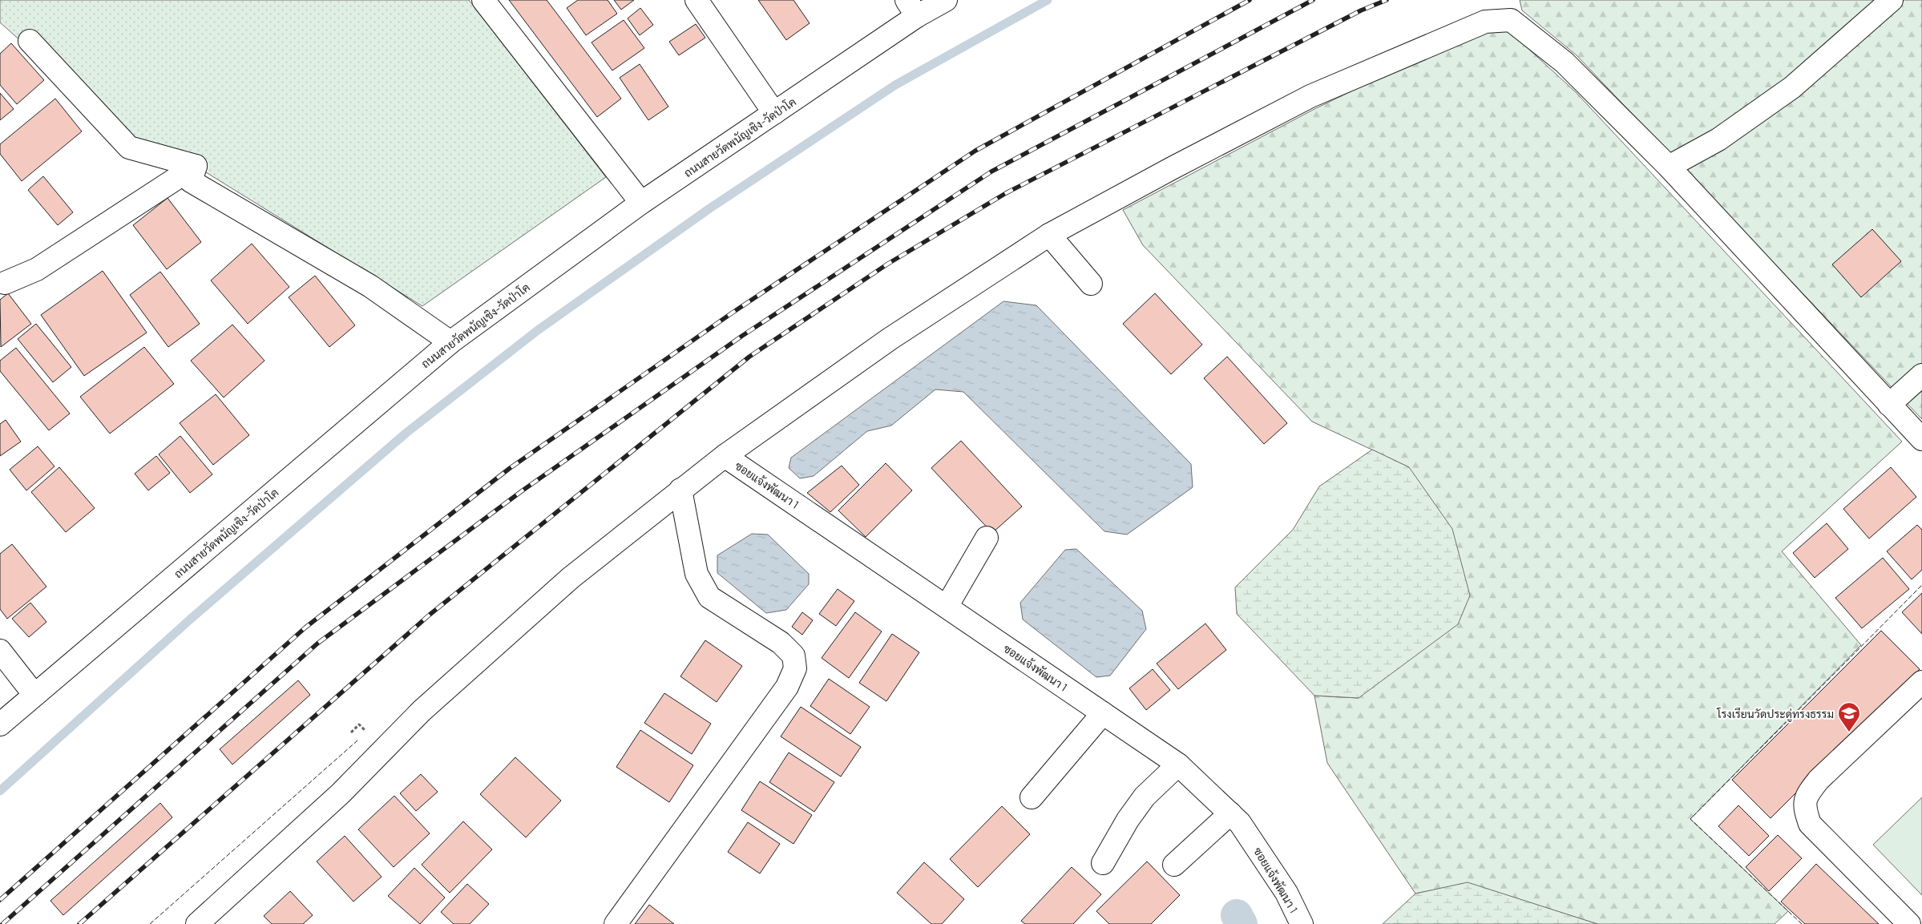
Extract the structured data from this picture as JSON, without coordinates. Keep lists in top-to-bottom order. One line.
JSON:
{"streets":{"street":["ถนนสายวัดพนัญเชิง-วัดป่าโค","ซอยแจ้งพัฒนา 1"]},"places":{"school or university":["โรงเรียนวัดประดู่ทรงธรรม"]}}
